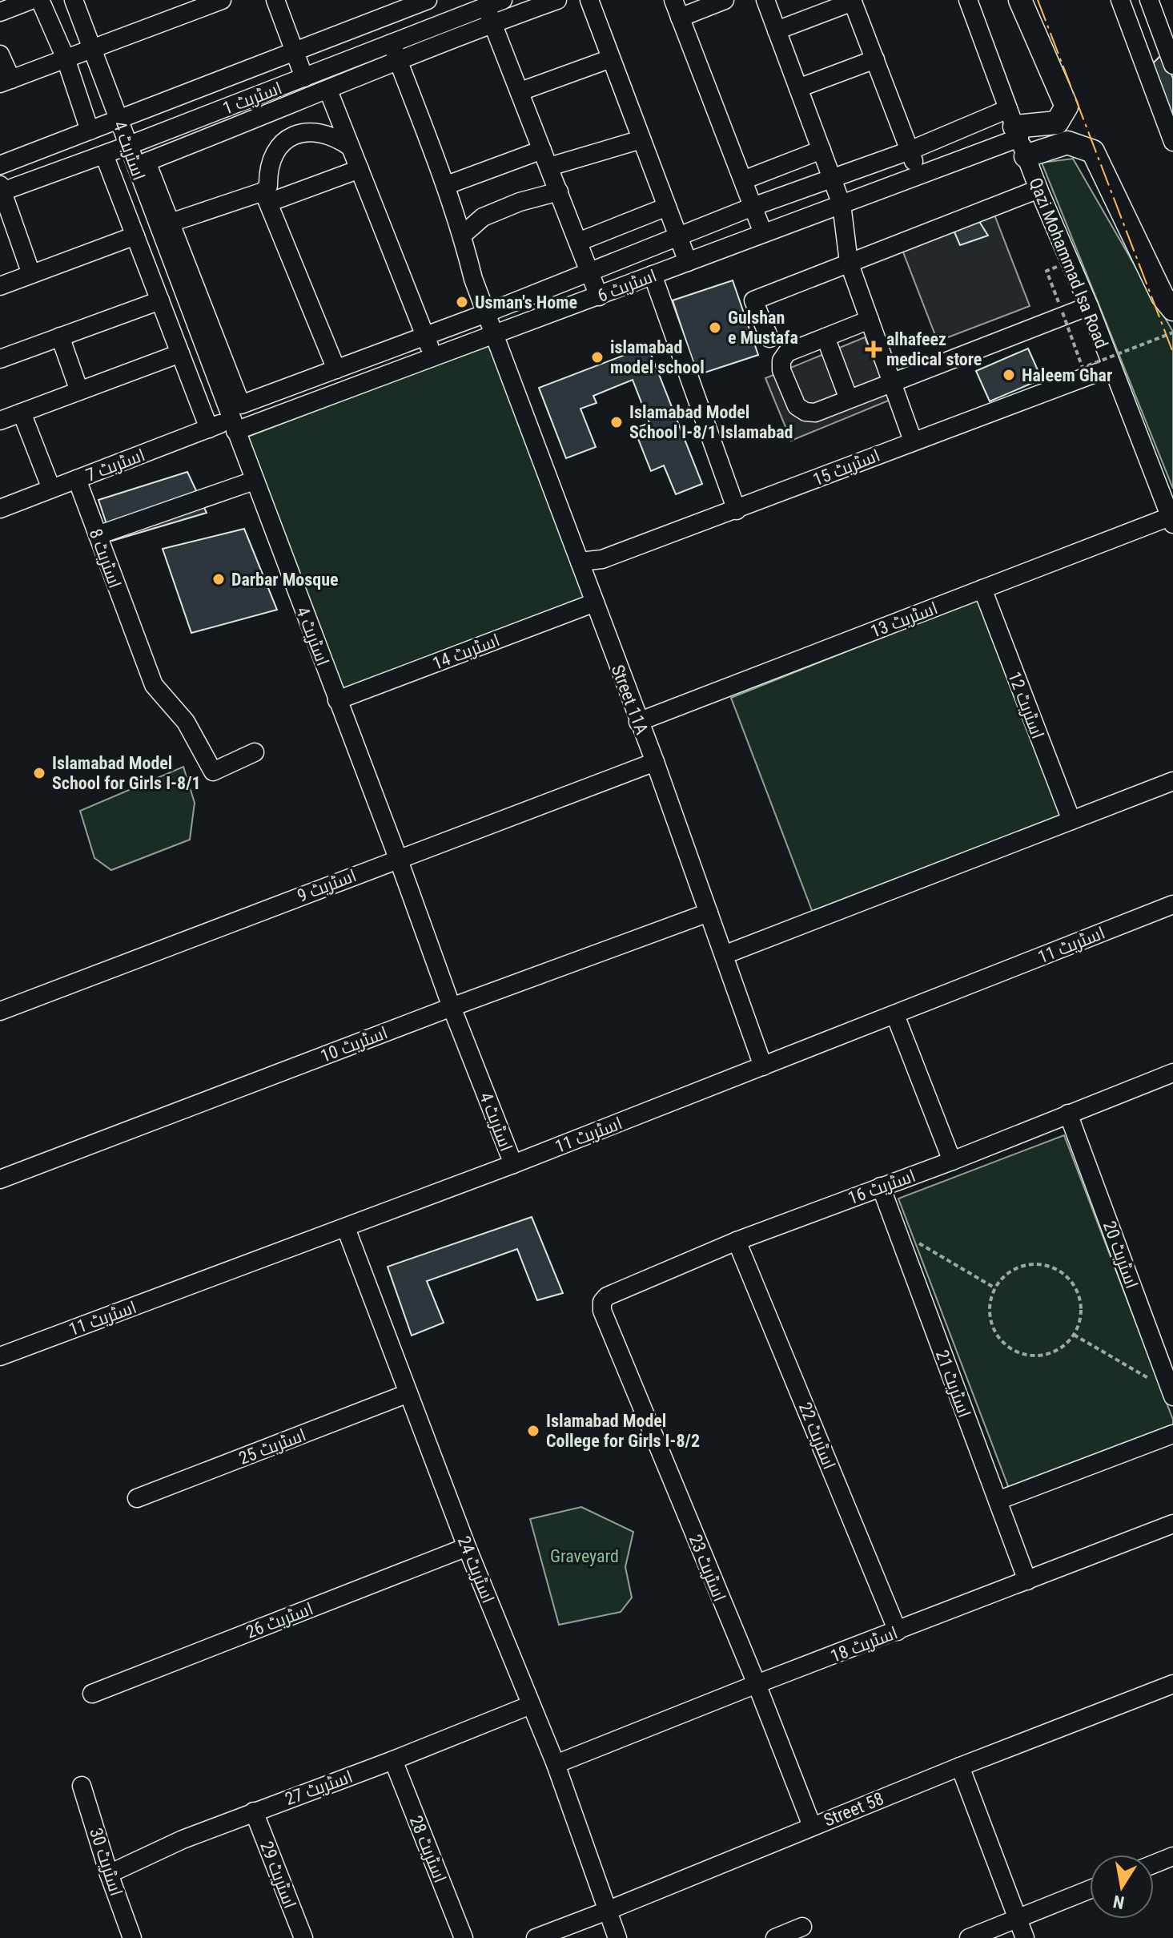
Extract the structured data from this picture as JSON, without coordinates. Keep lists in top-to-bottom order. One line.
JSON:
{"streets":{"street":["اسٹریٹ 1","اسٹریٹ 4","Qazi Mohammad Isa Road","اسٹریٹ 6","اسٹریٹ 7","اسٹریٹ 15","اسٹریٹ 8","اسٹریٹ 13","اسٹریٹ 14","Street 11A","اسٹریٹ 12","اسٹریٹ 9","اسٹریٹ 11","اسٹریٹ 10","اسٹریٹ 16","اسٹریٹ 20","اسٹریٹ 21","اسٹریٹ 22","اسٹریٹ 25","اسٹریٹ 23","اسٹریٹ 24","اسٹریٹ 26","اسٹریٹ 18","اسٹریٹ 27","Street 58","اسٹریٹ 28","اسٹریٹ 30","اسٹریٹ 29"]},"crossings":[["اسٹریٹ 1","اسٹریٹ 4"],["اسٹریٹ 1","Street 11A"],["اسٹریٹ 4","اسٹریٹ 6"],["اسٹریٹ 4","اسٹریٹ 7"],["اسٹریٹ 4","اسٹریٹ 14"],["اسٹریٹ 4","اسٹریٹ 9"],["اسٹریٹ 4","اسٹریٹ 11"],["اسٹریٹ 4","اسٹریٹ 10"],["Qazi Mohammad Isa Road","اسٹریٹ 6"],["Qazi Mohammad Isa Road","اسٹریٹ 15"],["Qazi Mohammad Isa Road","اسٹریٹ 13"],["اسٹریٹ 6","اسٹریٹ 7"],["اسٹریٹ 6","Street 11A"],["اسٹریٹ 7","اسٹریٹ 8"],["اسٹریٹ 15","Street 11A"],["اسٹریٹ 13","Street 11A"],["اسٹریٹ 13","اسٹریٹ 12"],["اسٹریٹ 14","Street 11A"],["Street 11A","اسٹریٹ 9"],["Street 11A","اسٹریٹ 11"],["Street 11A","اسٹریٹ 10"],["اسٹریٹ 11","اسٹریٹ 24"],["اسٹریٹ 16","اسٹریٹ 20"],["اسٹریٹ 16","اسٹریٹ 21"],["اسٹریٹ 16","اسٹریٹ 22"],["اسٹریٹ 16","اسٹریٹ 23"],["اسٹریٹ 21","اسٹریٹ 18"],["اسٹریٹ 22","اسٹریٹ 18"],["اسٹریٹ 25","اسٹریٹ 24"],["اسٹریٹ 23","اسٹریٹ 18"],["اسٹریٹ 23","Street 58"],["اسٹریٹ 24","اسٹریٹ 26"],["اسٹریٹ 24","اسٹریٹ 18"],["اسٹریٹ 24","اسٹریٹ 27"],["اسٹریٹ 24","Street 58"],["اسٹریٹ 27","اسٹریٹ 28"],["اسٹریٹ 27","اسٹریٹ 30"],["اسٹریٹ 27","اسٹریٹ 29"]],"parks":["Graveyard"],"places":{"other":["Usman's Home","Gulshan e Mustafa","islamabad model school","Haleem Ghar","Islamabad Model School I-8/1 Islamabad","Darbar Mosque","Islamabad Model School for Girls I-8/1","Islamabad Model College for Girls I-8/2"],"health":["alhafeez medical store"]},"north":"bottom"}
